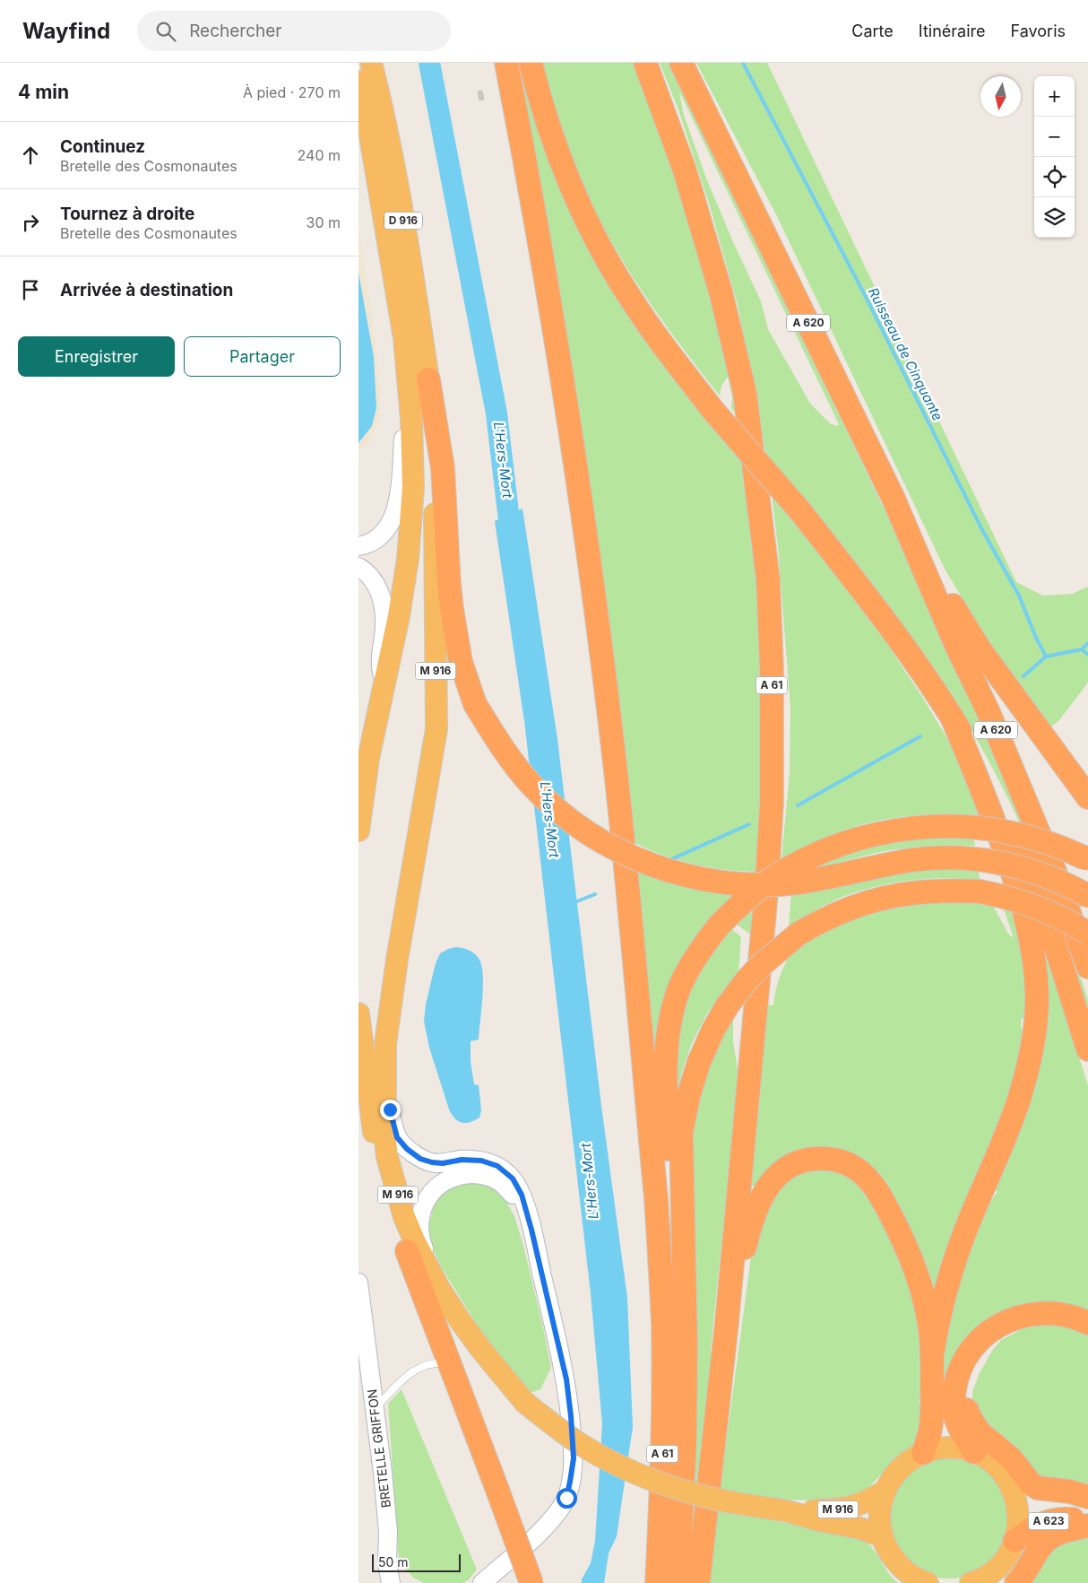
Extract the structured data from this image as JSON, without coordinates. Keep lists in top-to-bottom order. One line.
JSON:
{"streets":{"highway":["D 916","A 620","M 916","A 61","A 623"],"main road":["BRETELLE GRIFFON"]},"crossings":[["D 916","M 916"]],"water":["Ruisseau de Cinquante","L'Hers-Mort"],"scale_bar":"50 m","north":"bottom","page":{"header":"Wayfind","search":"Rechercher","nav":["Carte","Itinéraire","Favoris"],"heading":["4 min","À pied · 270 m"],"map_buttons":["+","−"],"list":[["Continuez","Bretelle des Cosmonautes","240 m"],["Tournez à droite","Bretelle des Cosmonautes","30 m"],"Arrivée à destination"],"buttons":["Enregistrer","Partager"],"scale":"50 m"}}
